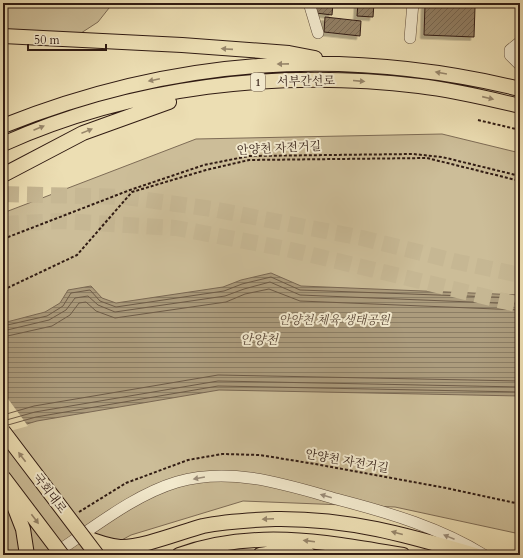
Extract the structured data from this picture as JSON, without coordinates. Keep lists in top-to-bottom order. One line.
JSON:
{"streets":{"main road":["서부간선로","1","국회대로"],"path":["안양천 자전거길"]},"water":["안양천"],"parks":["안양천 체육 생태공원"],"scale_bar":"50 m"}
